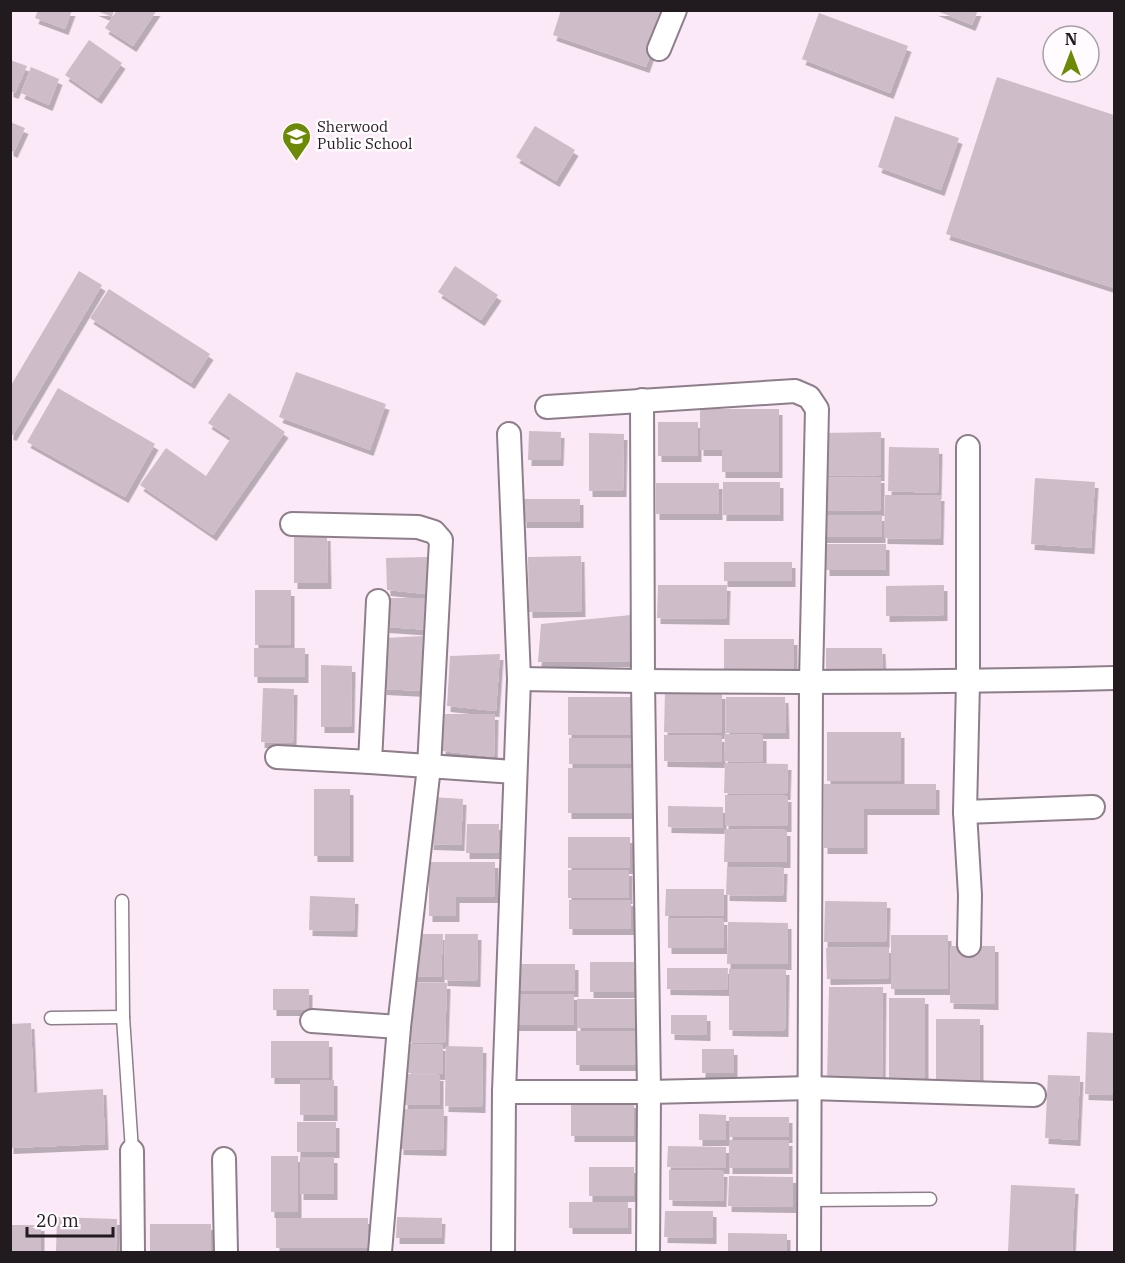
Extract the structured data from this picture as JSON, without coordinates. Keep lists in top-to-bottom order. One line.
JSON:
{"places":{"school or university":["Sherwood Public School"]},"scale_bar":"20 m","north":"top"}
